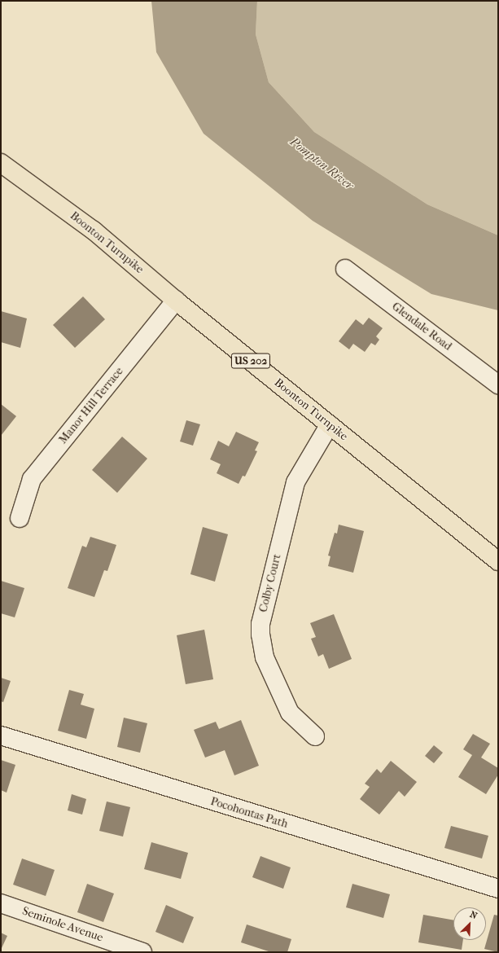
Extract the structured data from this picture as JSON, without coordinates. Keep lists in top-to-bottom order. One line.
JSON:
{"streets":{"main road":["Boonton Turnpike","US 202"],"street":["Glendale Road","Manor Hill Terrace","Colby Court","Pocohontas Path","Seminole Avenue"]},"crossings":[["Boonton Turnpike","Manor Hill Terrace"],["Boonton Turnpike","Colby Court"]],"water":["Pompton River"],"north":"top right"}
